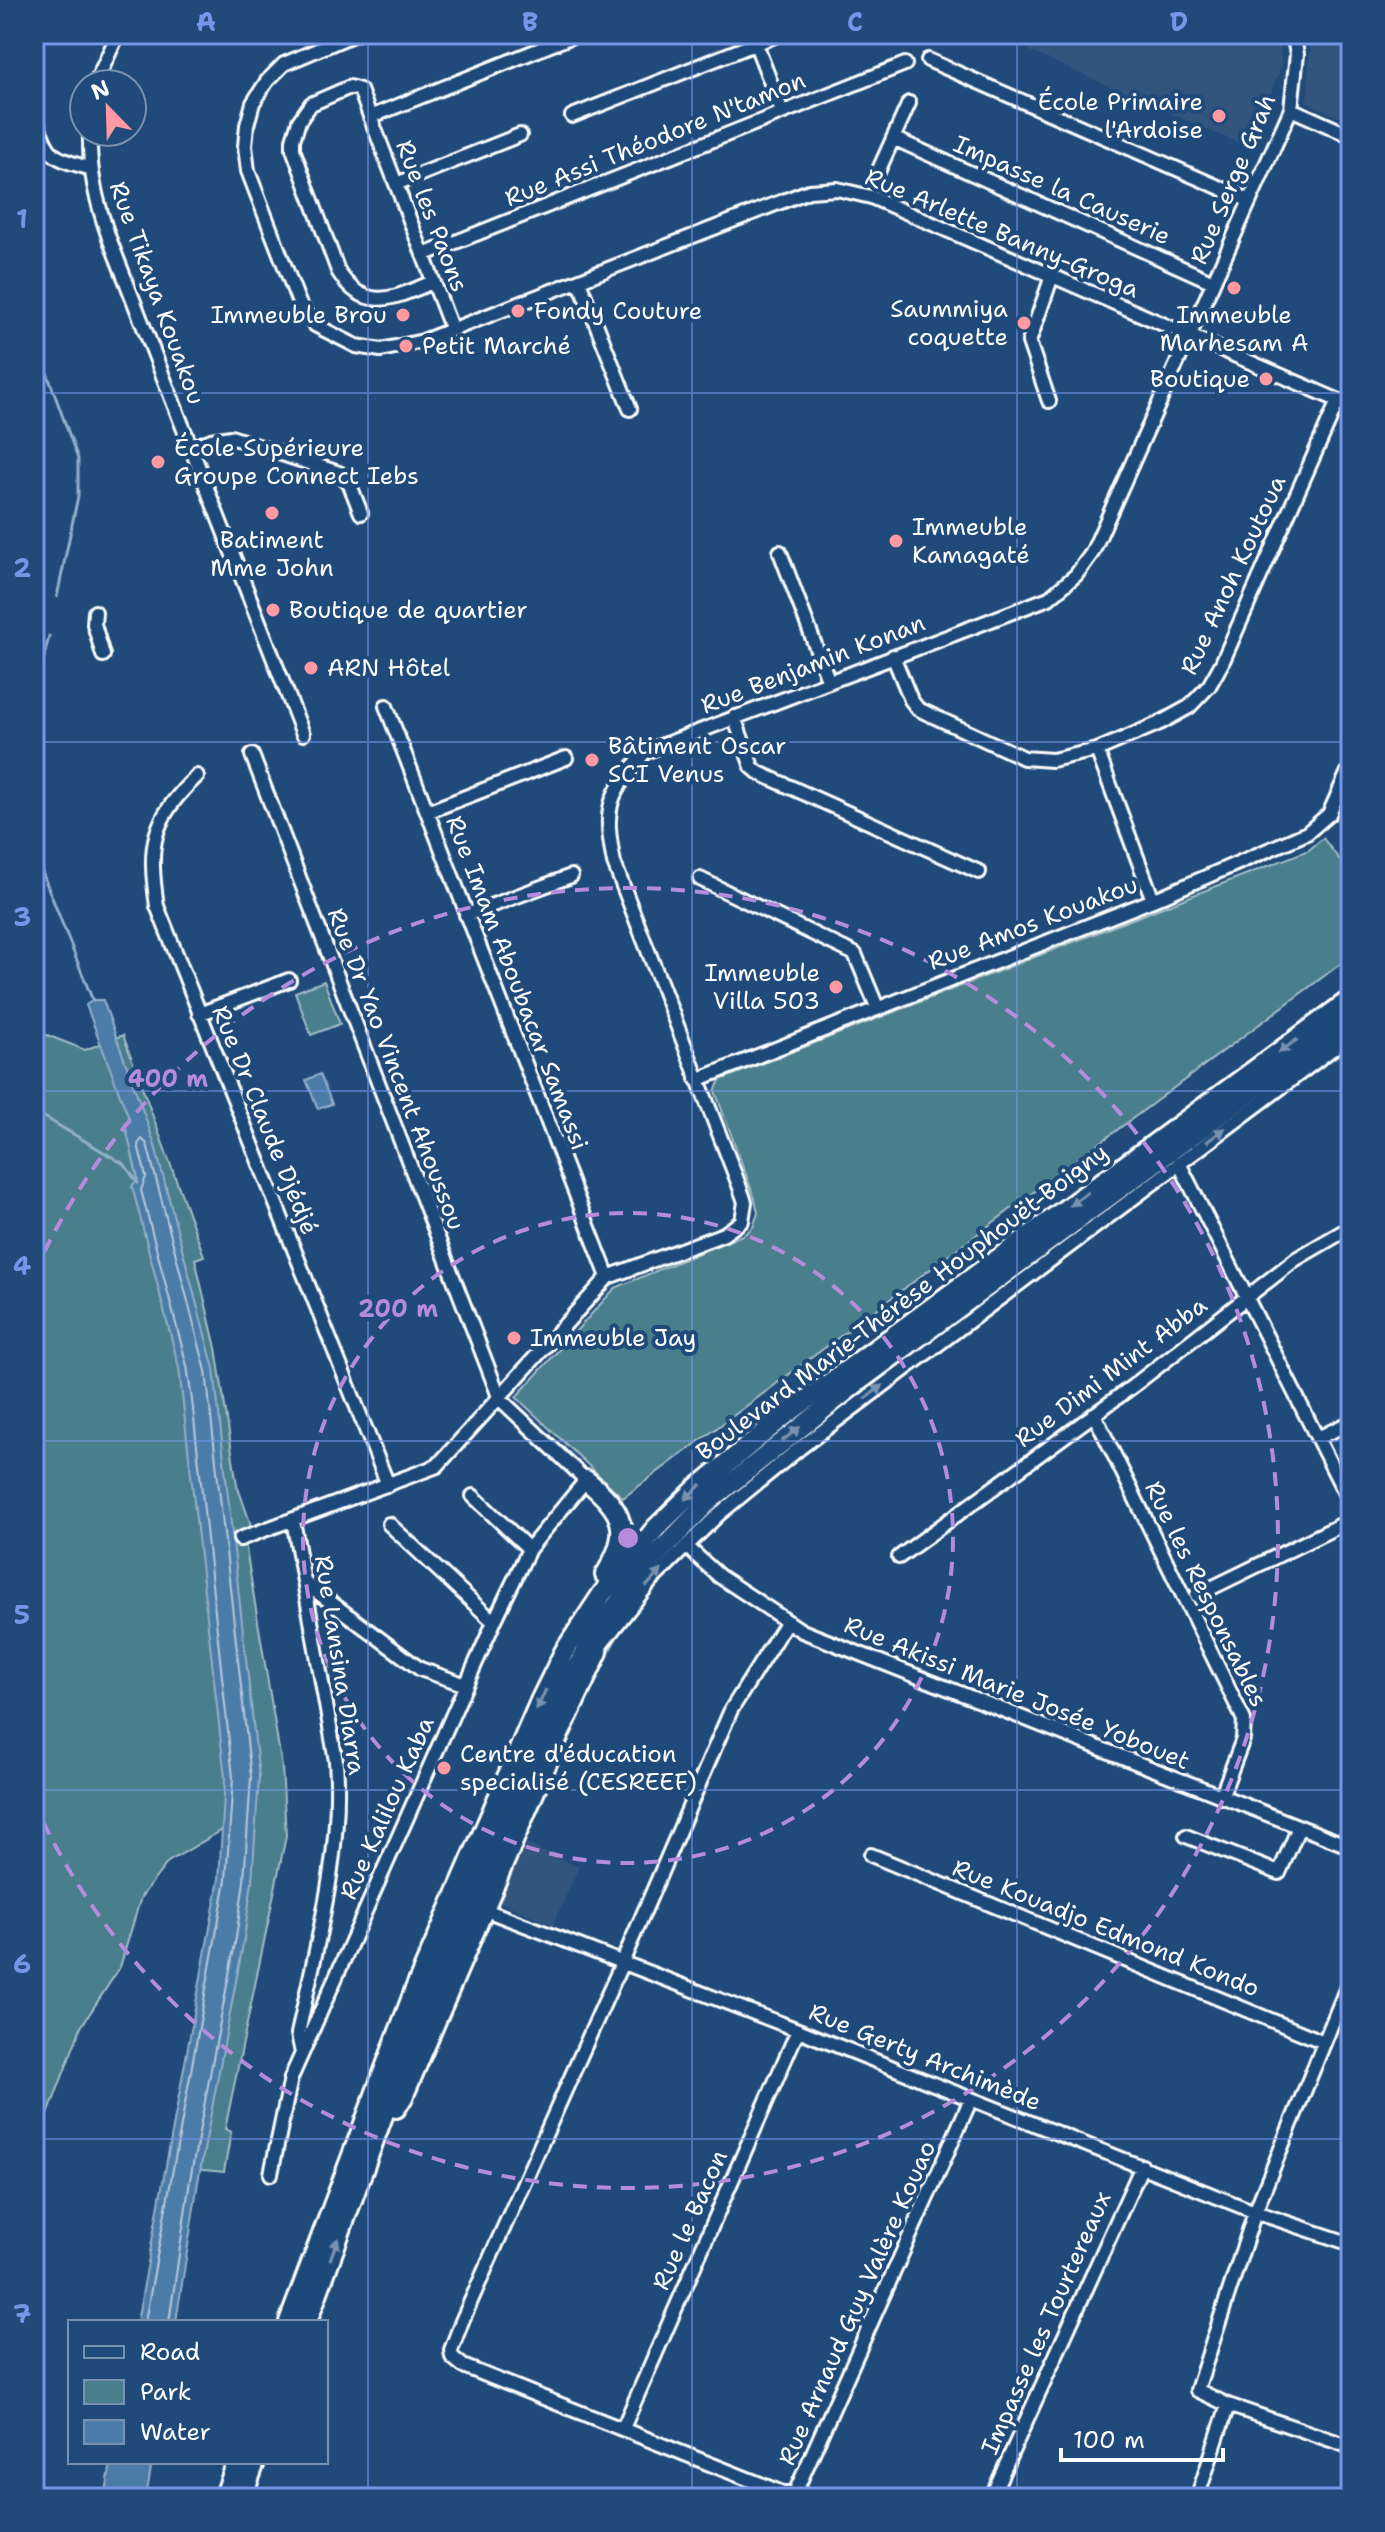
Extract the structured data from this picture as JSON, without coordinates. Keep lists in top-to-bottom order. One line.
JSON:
{"streets":{"main road":["Boulevard Marie-Thérèse Houphouët-Boigny"],"street":["Rue Assi Théodore N'tamon","Rue Serge Grah","Impasse la Causerie","Rue les Paons","Rue Arlette Banny-Groga","Rue Tikaya Kouakou","Rue Anoh Koutoua","Rue Benjamin Konan","Rue Amos Kouakou","Rue Imam Aboubacar Samassi","Rue Dr Yao Vincent Ahoussou","Rue Dr Claude Djédjé","Rue Dimi Mint Abba","Rue les Responsables","Rue Lansina Diarra","Rue Akissi Marie Josée Yobouet","Rue Kalilou Kaba","Rue Kouadjo Edmond Kondo","Rue Gerty Archimède","Rue le Bacon","Rue Arnaud Guy Valère Kouao","Impasse les Tourtereaux"]},"crossings":[["Rue Assi Théodore N'tamon","Rue les Paons"],["Rue Serge Grah","Impasse la Causerie"],["Rue Serge Grah","Rue Arlette Banny-Groga"],["Rue Serge Grah","Rue Benjamin Konan"],["Rue les Paons","Rue Arlette Banny-Groga"],["Rue Arlette Banny-Groga","Rue Anoh Koutoua"],["Rue Arlette Banny-Groga","Rue Benjamin Konan"],["Rue Anoh Koutoua","Rue Benjamin Konan"],["Rue Benjamin Konan","Rue Amos Kouakou"],["Rue Benjamin Konan","Rue Imam Aboubacar Samassi"],["Rue Dimi Mint Abba","Rue les Responsables"],["Rue les Responsables","Rue Akissi Marie Josée Yobouet"],["Rue Lansina Diarra","Rue Kalilou Kaba"],["Rue Gerty Archimède","Rue le Bacon"],["Rue Gerty Archimède","Rue Arnaud Guy Valère Kouao"],["Rue Gerty Archimède","Impasse les Tourtereaux"],["Rue le Bacon","Rue Arnaud Guy Valère Kouao"]],"places":["École Primaire l'Ardoise","Immeuble Marhesam A","Fondy Couture","Immeuble Brou","Saummiya coquette","Petit Marché","Boutique","École Supérieure Groupe Connect Iebs","Batiment Mme John","Immeuble Kamagaté","Boutique de quartier","ARN Hôtel","Bâtiment Oscar SCI Venus","Immeuble Villa 503","Immeuble Jay","Centre d'éducation specialisé (CESREEF)"],"legend":["Road","Park","Water"],"scale_bar":"100 m","north":"top left","grid":{"columns":["A","B","C","D"],"rows":["1","2","3","4","5","6","7"]},"rings":["400 m","200 m"]}
